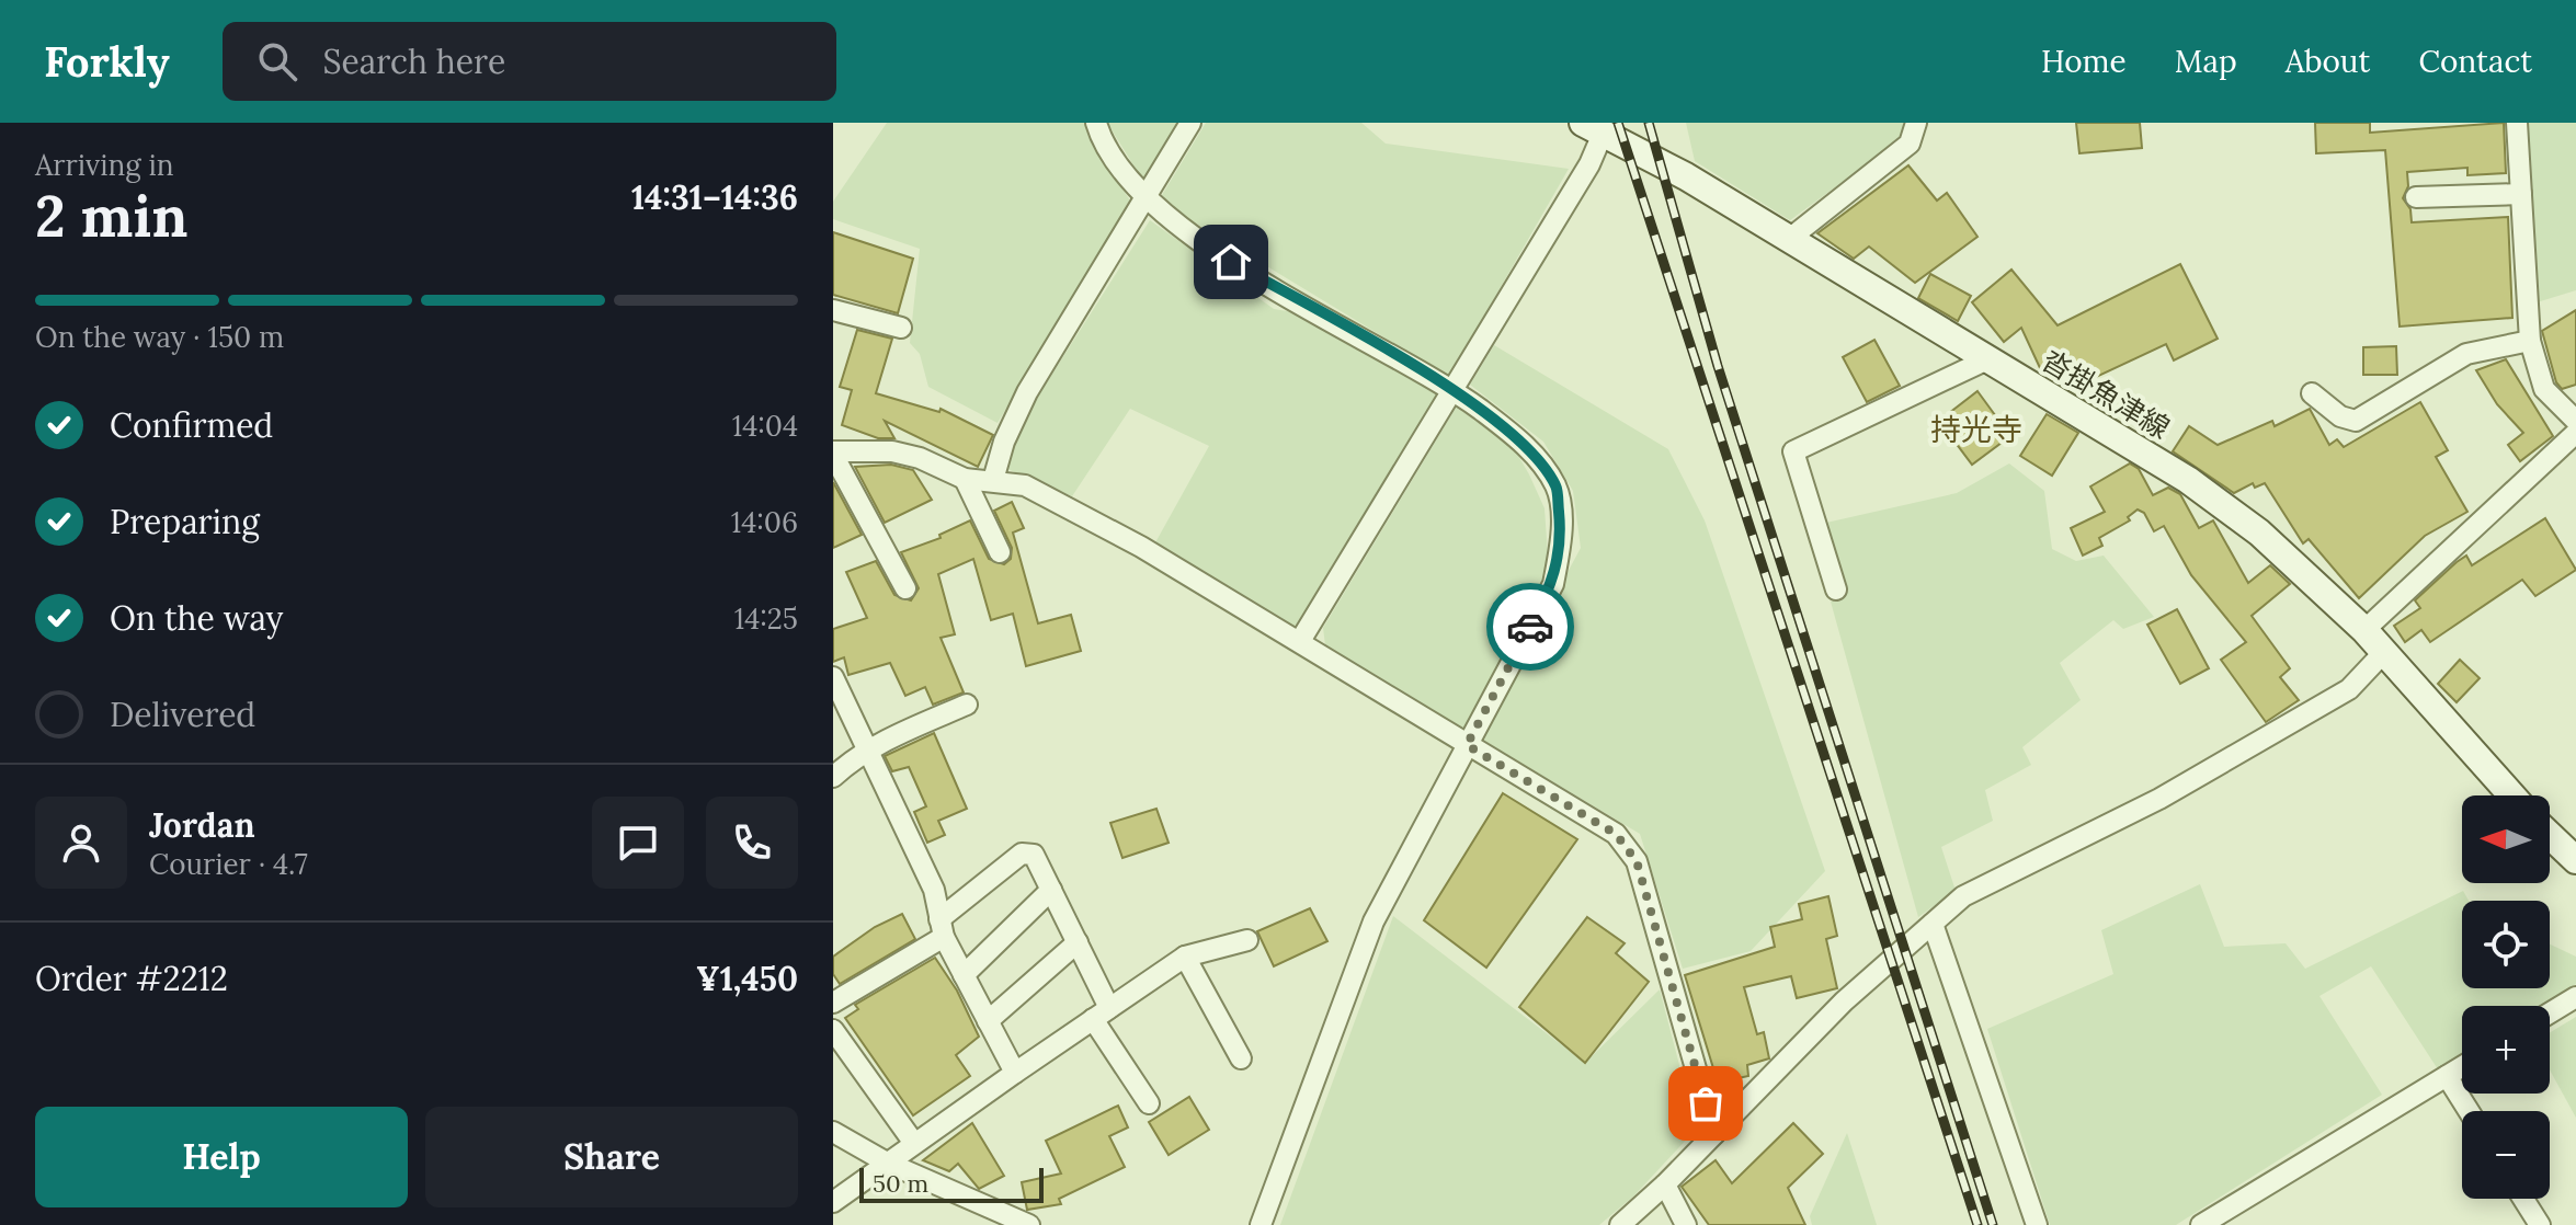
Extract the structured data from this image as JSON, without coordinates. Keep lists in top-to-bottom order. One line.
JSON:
{"streets":{"main road":["沓掛魚津線"]},"districts":["持光寺"],"scale_bar":"50 m","north":"left","page":{"header":"Forkly","search":"Search here","nav":["Home","Map","About","Contact"],"heading":["2 min","Arriving in","14:31–14:36"],"panel":["Jordan","Courier · 4.7","Order #2212","¥1,450"],"bar":"On the way · 150 m","list":[["Confirmed","14:04"],["Preparing","14:06"],["On the way","14:25"],"Delivered"],"map_buttons":["+","−"],"buttons":["Help","Share"],"scale":"50 m"}}
